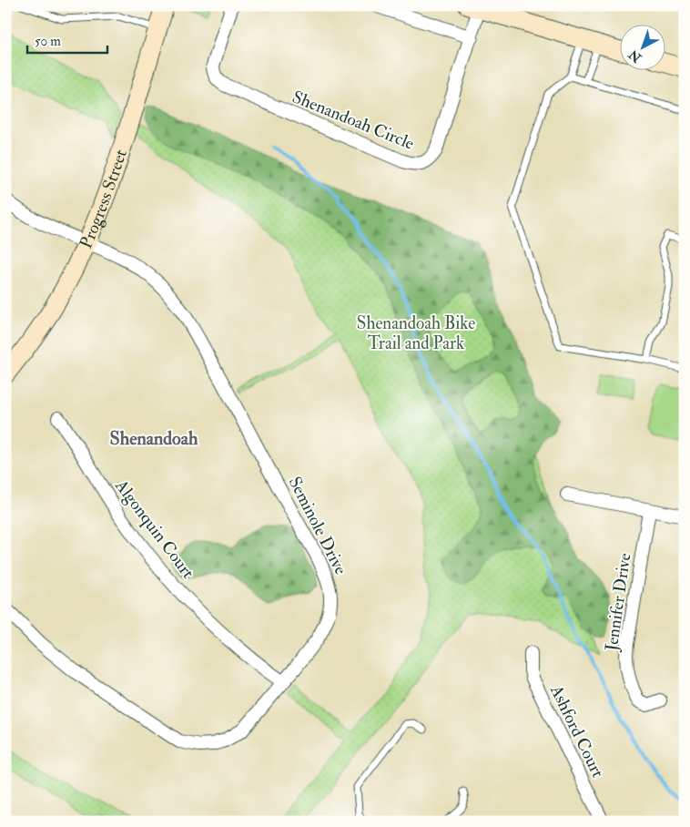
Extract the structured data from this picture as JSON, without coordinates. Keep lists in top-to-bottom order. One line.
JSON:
{"streets":{"street":["Shenandoah Circle","Progress Street","Seminole Drive","Algonquin Court","Jennifer Drive","Ashford Court"]},"crossings":[["Progress Street","Seminole Drive"],["Seminole Drive","Algonquin Court"]],"districts":["Shenandoah"],"parks":["Shenandoah Bike Trail and Park"],"scale_bar":"50 m","north":"bottom left"}
